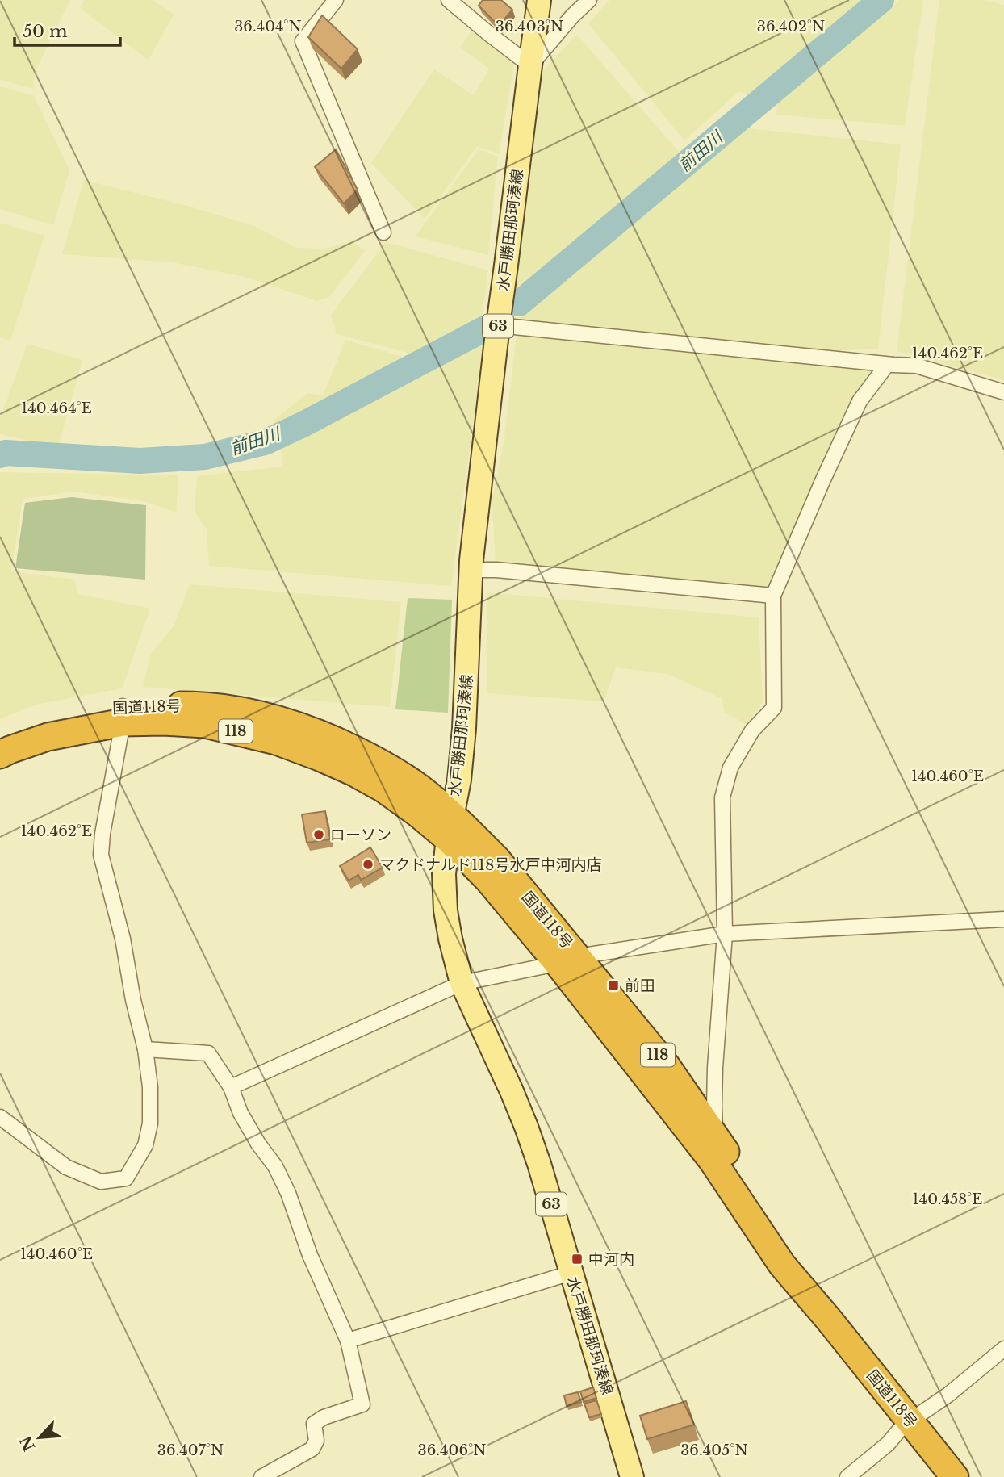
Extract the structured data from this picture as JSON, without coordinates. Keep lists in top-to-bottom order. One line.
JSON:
{"streets":{"highway":["国道118号","118"],"main road":["水戸勝田那珂湊線","63"]},"crossings":[["水戸勝田那珂湊線","国道118号"]],"water":["前田川"],"places":{"other":["ローソン","マクドナルド118号水戸中河内店"],"transit":["前田","中河内"]},"scale_bar":"50 m","north":"bottom left","coordinates":["36.404°N","36.403°N","36.402°N","140.462°E","140.464°E","140.460°E","140.458°E","36.407°N","36.406°N","36.405°N"]}
